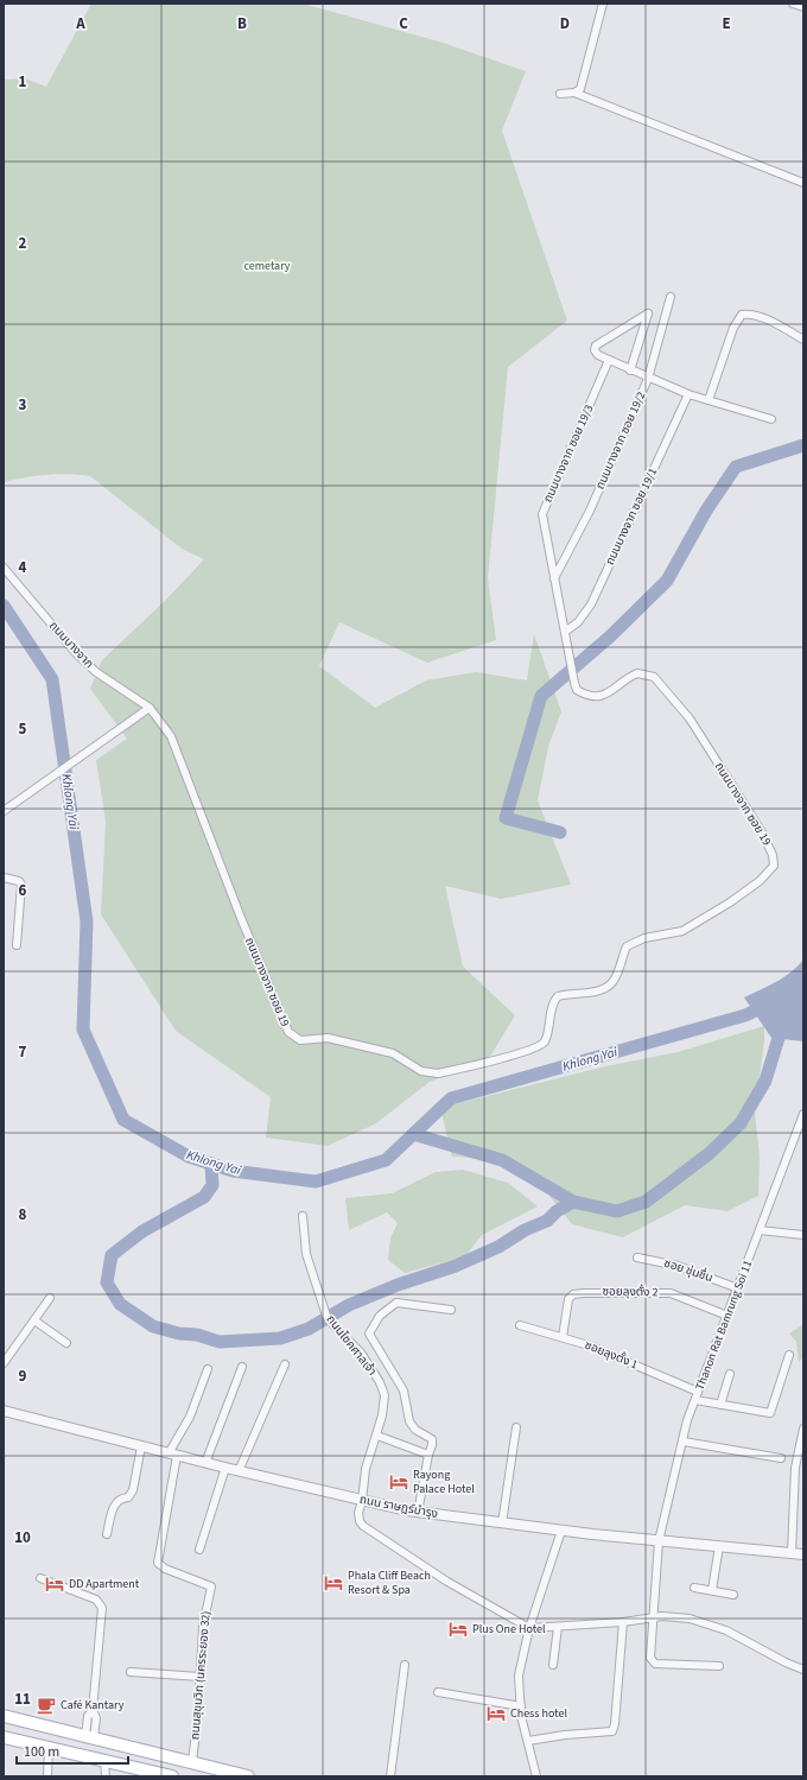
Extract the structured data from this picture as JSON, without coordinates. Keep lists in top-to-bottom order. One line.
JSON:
{"streets":{"street":["ถนนบางจาก ซอย 19/2","ถนนบางจาก ซอย 19/3","ถนนบางจาก ซอย 19/1","ถนนบางจาก","ถนนบางจาก ซอย 19","ซอย ชุ่มชื่น","ซอยลุงตั้ง 2","Thanon Rat Bamrung Soi 11","ถนนโชคศาลเจ้า","ซอยลุงตั้ง 1","ถนน ราษฎร์บำรุง","ถนนสุขุมวิท (นครระยอง 32)"]},"crossings":[["ถนนบางจาก ซอย 19/2","ถนนบางจาก ซอย 19/3"],["ถนนบางจาก ซอย 19/2","ถนนบางจาก ซอย 19"],["ถนนบางจาก ซอย 19/3","ถนนบางจาก ซอย 19"],["ถนนบางจาก ซอย 19/1","ถนนบางจาก ซอย 19"],["ถนนบางจาก","ถนนบางจาก ซอย 19"],["ซอย ชุ่มชื่น","Thanon Rat Bamrung Soi 11"],["ซอยลุงตั้ง 2","Thanon Rat Bamrung Soi 11"],["ซอยลุงตั้ง 2","ซอยลุงตั้ง 1"],["Thanon Rat Bamrung Soi 11","ซอยลุงตั้ง 1"],["Thanon Rat Bamrung Soi 11","ถนน ราษฎร์บำรุง"],["ถนนโชคศาลเจ้า","ถนน ราษฎร์บำรุง"],["ถนน ราษฎร์บำรุง","ถนนสุขุมวิท (นครระยอง 32)"]],"water":["Khlong Yai"],"parks":["cemetary"],"places":{"hotel":["Rayong Palace Hotel","Phala Cliff Beach Resort & Spa","DD Apartment","Plus One Hotel","Chess hotel"],"cafe":["Café Kantary"]},"scale_bar":"100 m","grid":{"columns":["A","B","C","D","E"],"rows":["1","2","3","4","5","6","7","8","9","10","11"]}}
